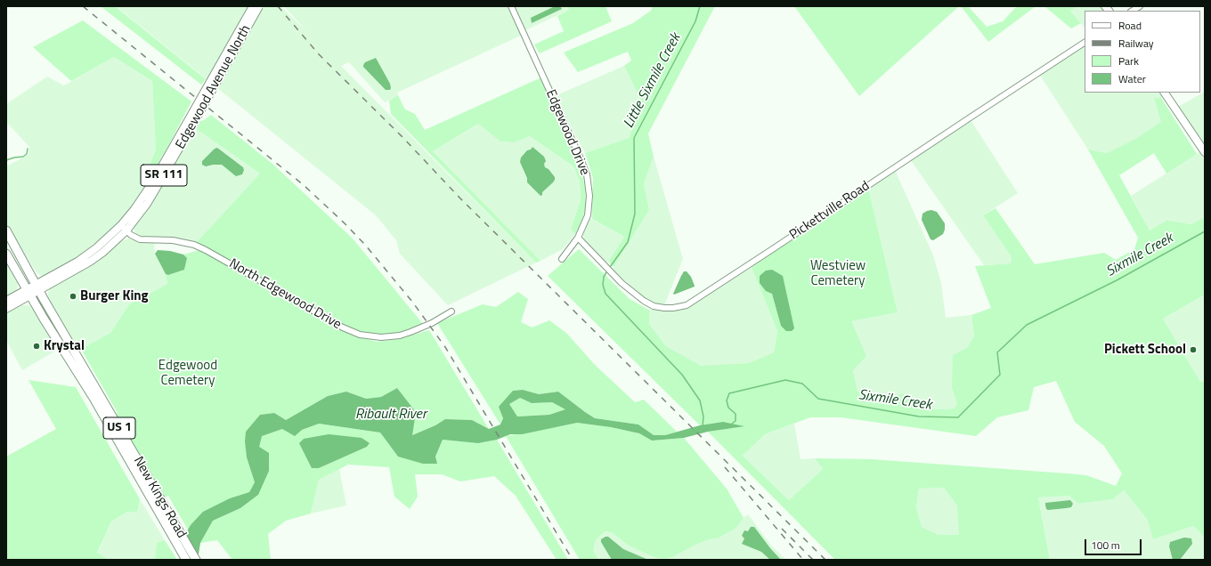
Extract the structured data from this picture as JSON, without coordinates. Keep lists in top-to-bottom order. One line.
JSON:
{"streets":{"highway":["US 1","New Kings Road"],"main road":["Edgewood Avenue North","SR 111"],"street":["Edgewood Drive","Pickettville Road","North Edgewood Drive"]},"crossings":[["Edgewood Avenue North","SR 111"],["Edgewood Avenue North","North Edgewood Drive"],["Edgewood Avenue North","New Kings Road"],["Edgewood Drive","Pickettville Road"],["SR 111","New Kings Road"]],"water":["Little Sixmile Creek","Sixmile Creek","Ribault River"],"parks":["Westview Cemetery","Edgewood Cemetery"],"places":["Burger King","Krystal","Pickett School"],"legend":["Road","Railway","Park","Water"],"scale_bar":"100 m"}
